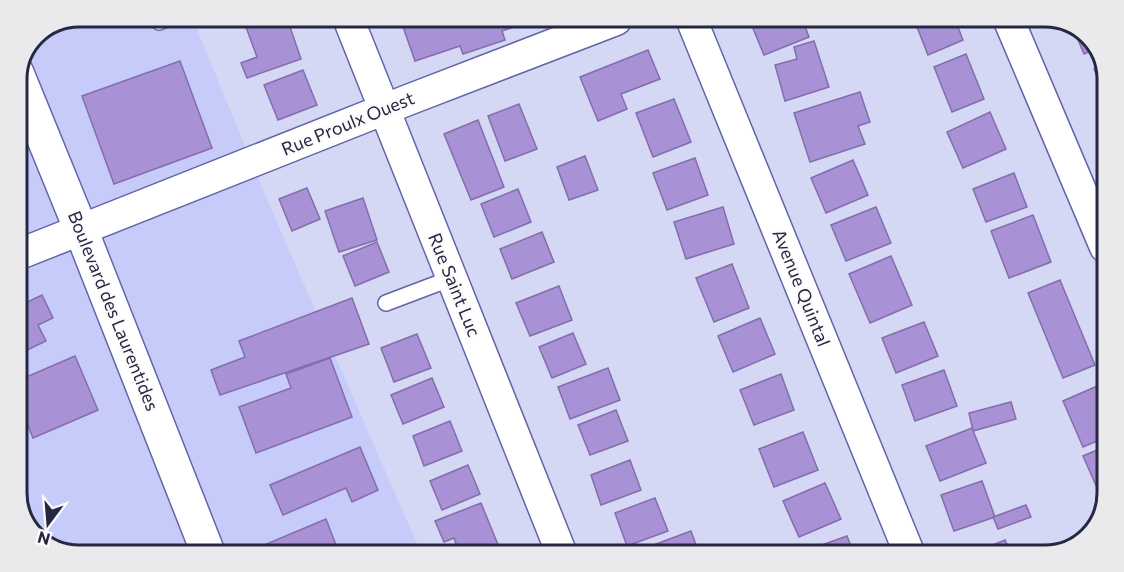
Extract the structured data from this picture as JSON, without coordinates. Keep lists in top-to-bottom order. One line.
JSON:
{"streets":{"main road":["Boulevard des Laurentides"],"street":["Rue Proulx Ouest","Rue Saint Luc","Avenue Quintal"]},"crossings":[["Rue Proulx Ouest","Rue Saint Luc"],["Rue Proulx Ouest","Boulevard des Laurentides"]],"north":"bottom"}
